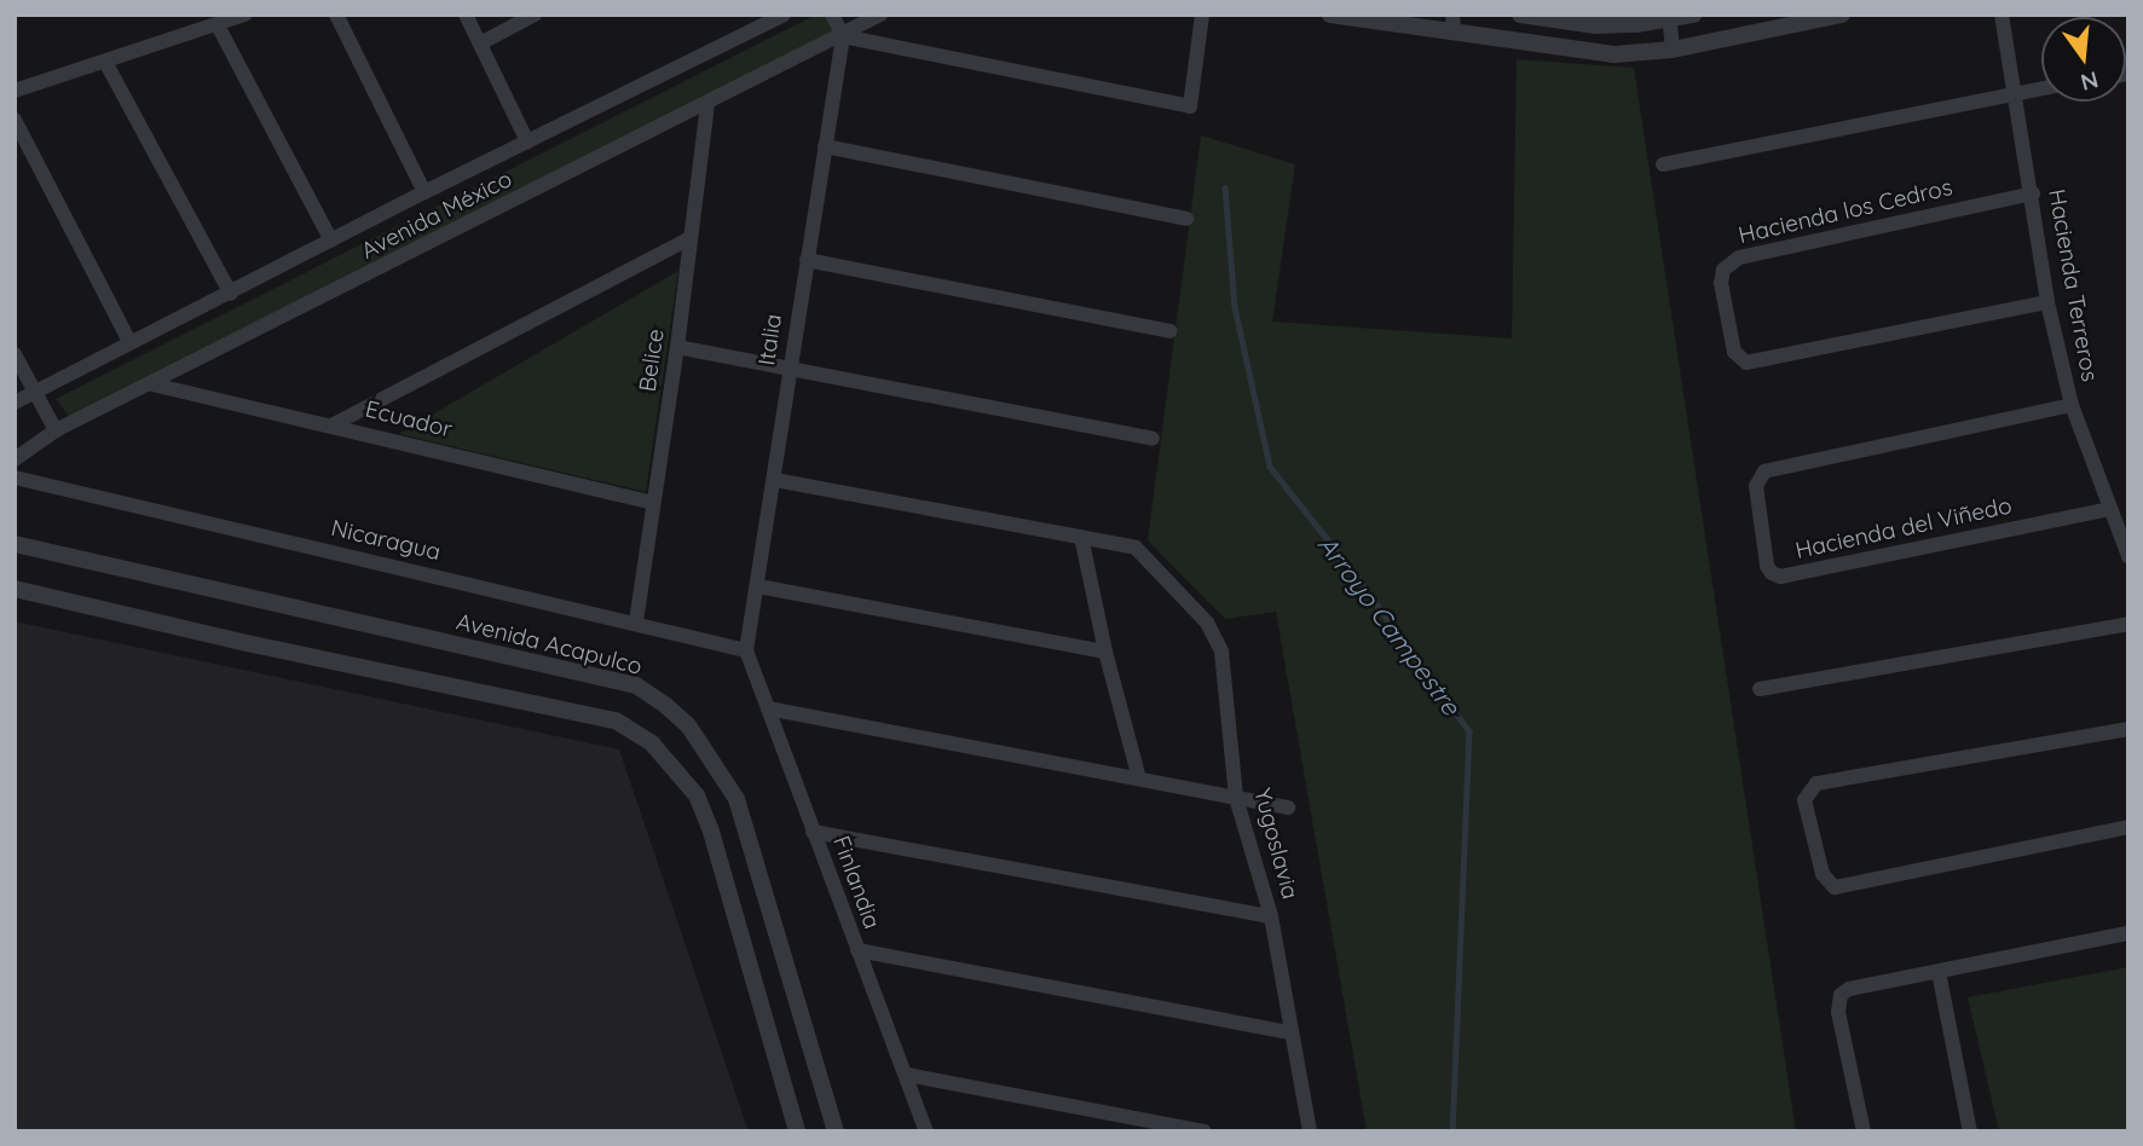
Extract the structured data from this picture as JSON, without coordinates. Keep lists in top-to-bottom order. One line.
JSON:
{"streets":{"street":["Hacienda los Cedros","Avenida México","Hacienda Terreros","Italia","Belice","Ecuador","Hacienda del Viñedo","Nicaragua","Avenida Acapulco","Yugoslavia","Finlandia"]},"crossings":[["Hacienda los Cedros","Hacienda Terreros"],["Avenida México","Italia"],["Avenida México","Belice"],["Avenida México","Ecuador"],["Hacienda Terreros","Hacienda del Viñedo"],["Italia","Nicaragua"],["Italia","Finlandia"],["Belice","Ecuador"],["Belice","Nicaragua"],["Nicaragua","Finlandia"]],"water":["Arroyo Campestre"],"north":"bottom"}
